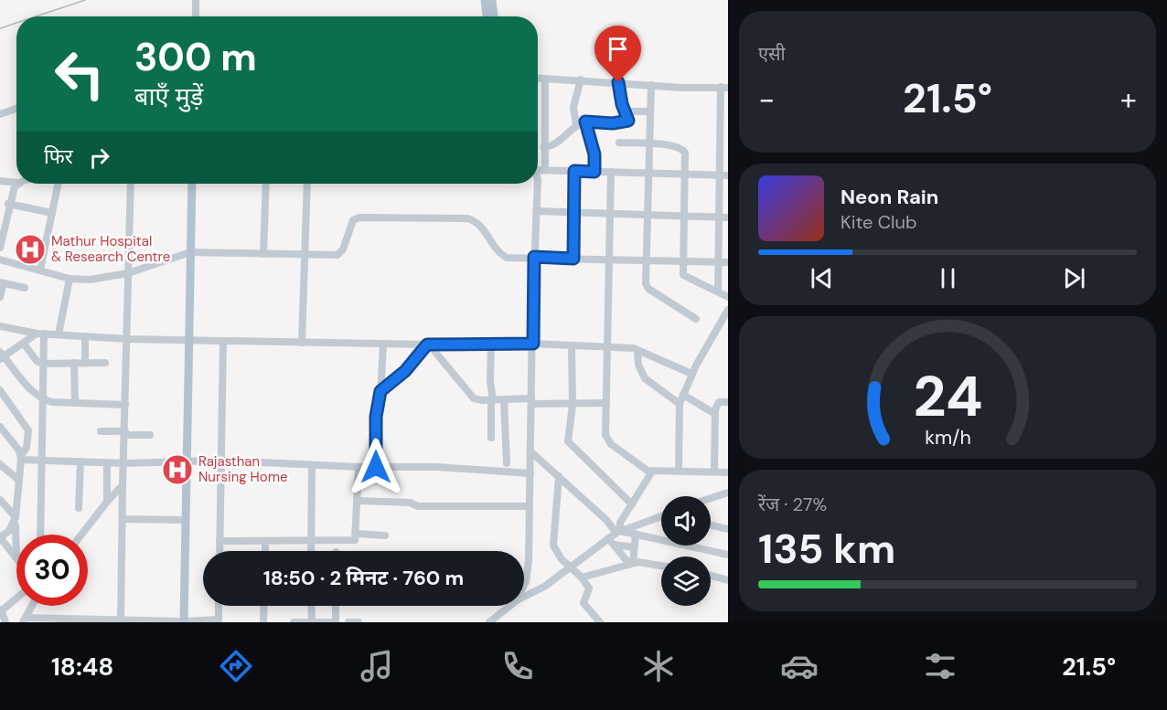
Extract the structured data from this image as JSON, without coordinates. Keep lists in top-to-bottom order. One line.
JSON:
{"places":{"hospital":["Mathur Hospital & Research Centre","Rajasthan Nursing Home"]},"page":{"tile":["एसी",["रेंज · 27%","135 km"]],"turn":["300 m","बाएँ मुड़ें"],"heat":["−","21.5°","+"],"then":"फिर","song":["Neon Rain","Kite Club"],"limit":"30","trip":"18:50 · 2 मिनट · 760 m","tabs":["18:48","21.5°"],"gauge":["24","km/h"]}}
